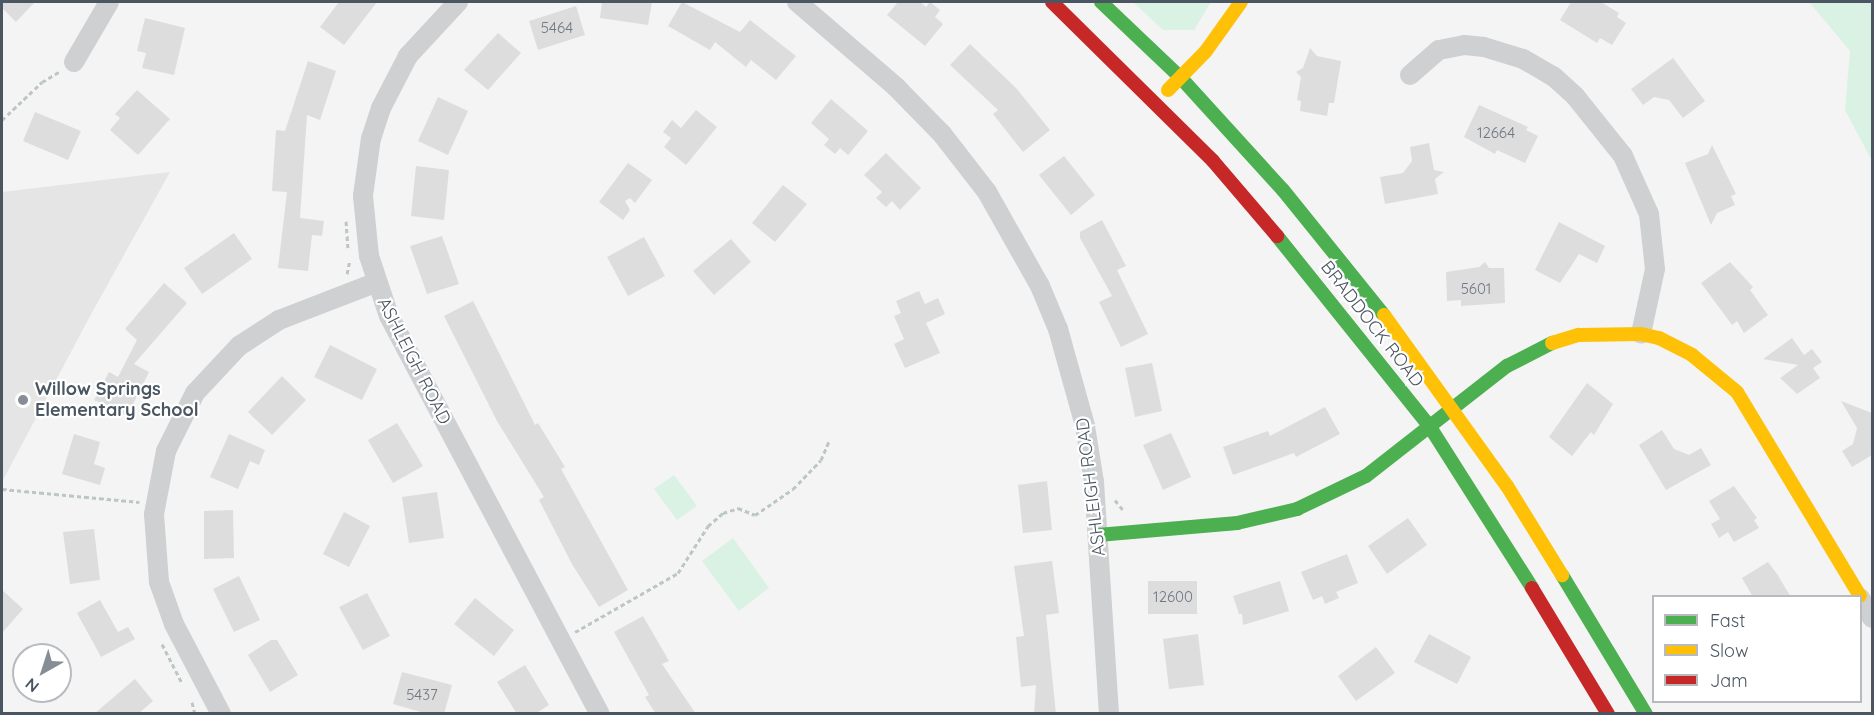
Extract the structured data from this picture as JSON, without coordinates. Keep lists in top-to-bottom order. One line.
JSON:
{"streets":{"main road":["BRADDOCK ROAD"],"street":["ASHLEIGH ROAD"]},"places":["Willow Springs Elementary School"],"house_numbers":["5464","12664","5601","12600","5437"],"legend":["Fast","Slow","Jam"],"north":"bottom left"}
